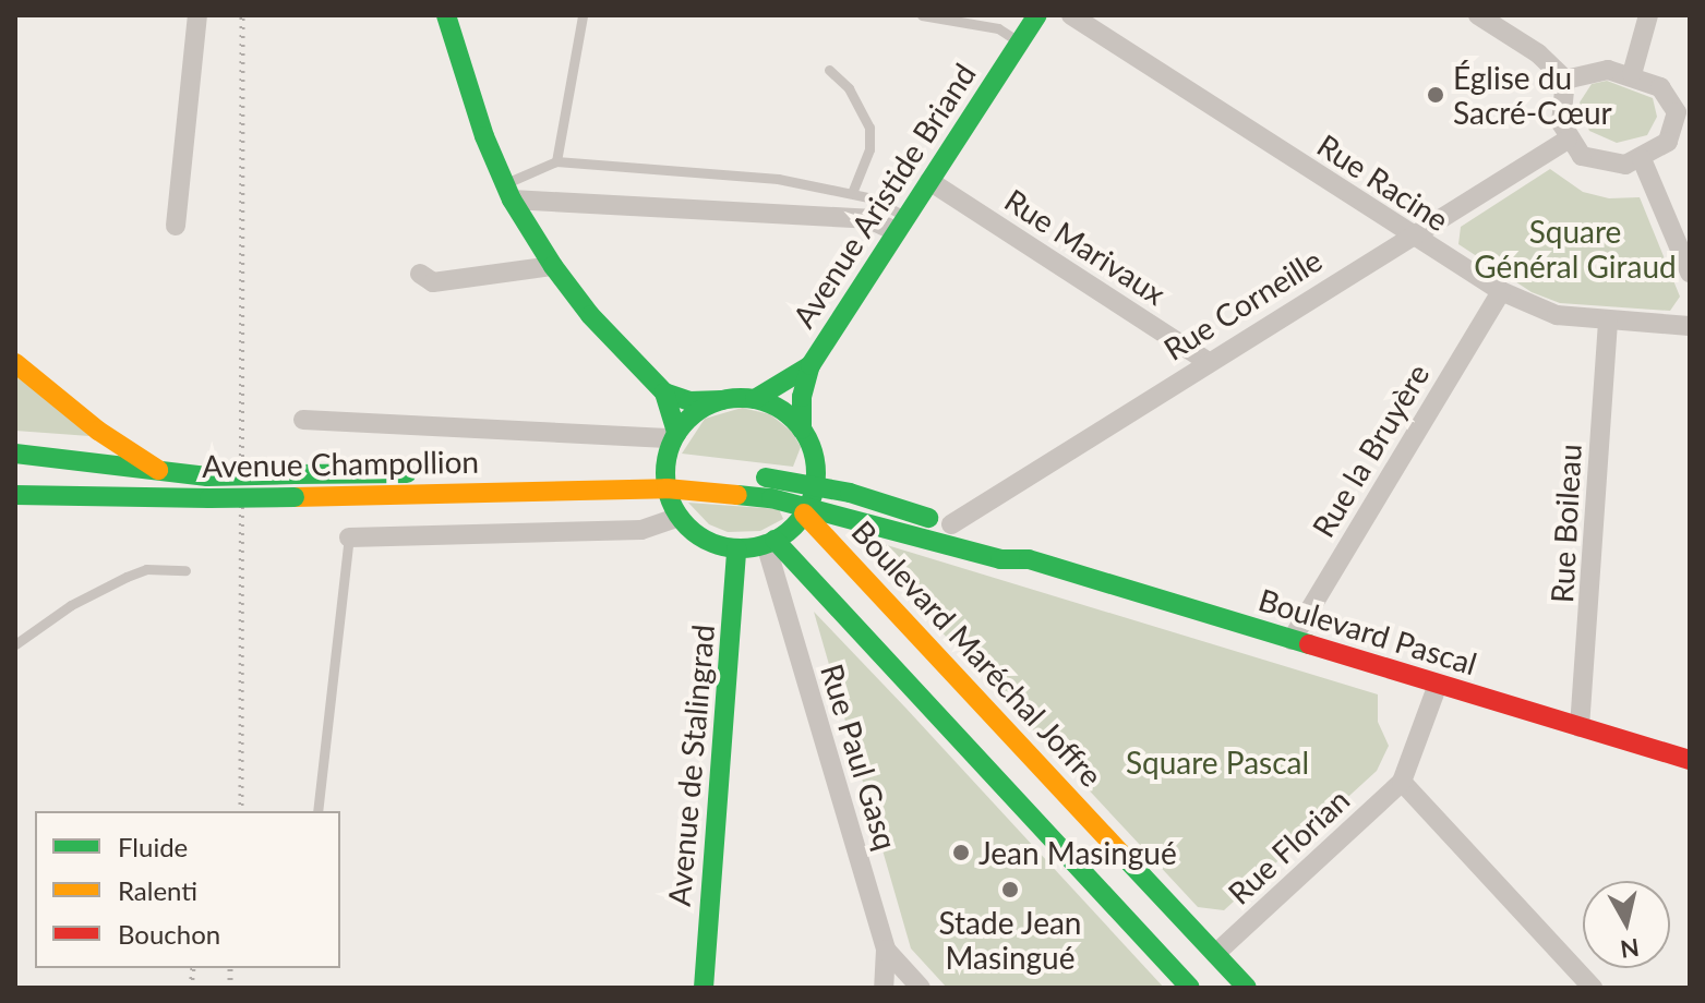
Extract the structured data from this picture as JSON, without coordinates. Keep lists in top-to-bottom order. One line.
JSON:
{"streets":{"main road":["Avenue Aristide Briand","Avenue Champollion","Boulevard Pascal","Boulevard Maréchal Joffre","Avenue de Stalingrad"],"street":["Rue Racine","Rue Marivaux","Rue Corneille","Rue la Bruyère","Rue Boileau","Rue Paul Gasq","Rue Florian"]},"crossings":[["Rue Racine","Rue Corneille"],["Rue Racine","Rue la Bruyère"],["Rue Racine","Rue Boileau"],["Avenue Aristide Briand","Rue Marivaux"],["Rue Marivaux","Rue Corneille"],["Rue Corneille","Boulevard Pascal"],["Rue la Bruyère","Boulevard Pascal"],["Avenue Champollion","Boulevard Pascal"],["Rue Boileau","Boulevard Pascal"],["Boulevard Pascal","Boulevard Maréchal Joffre"],["Boulevard Maréchal Joffre","Rue Florian"]],"parks":["Square Général Giraud","Square Pascal"],"places":["Église du Sacré-Cœur","Jean Masingué","Stade Jean Masingué"],"legend":["Fluide","Ralenti","Bouchon"],"north":"bottom"}
